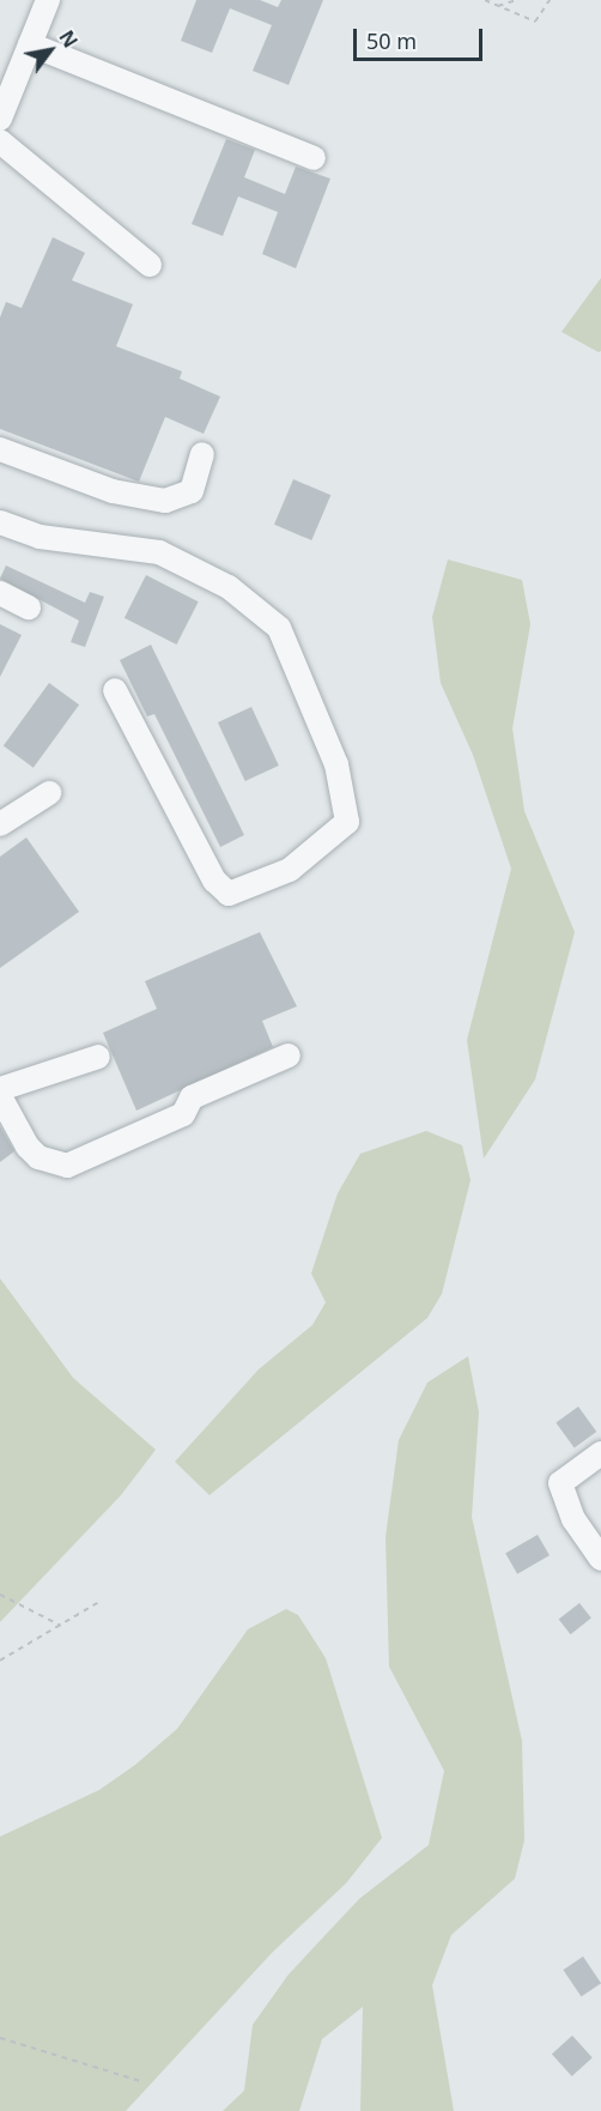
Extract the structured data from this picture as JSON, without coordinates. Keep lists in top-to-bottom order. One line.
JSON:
{"scale_bar":"50 m","north":"top right"}
